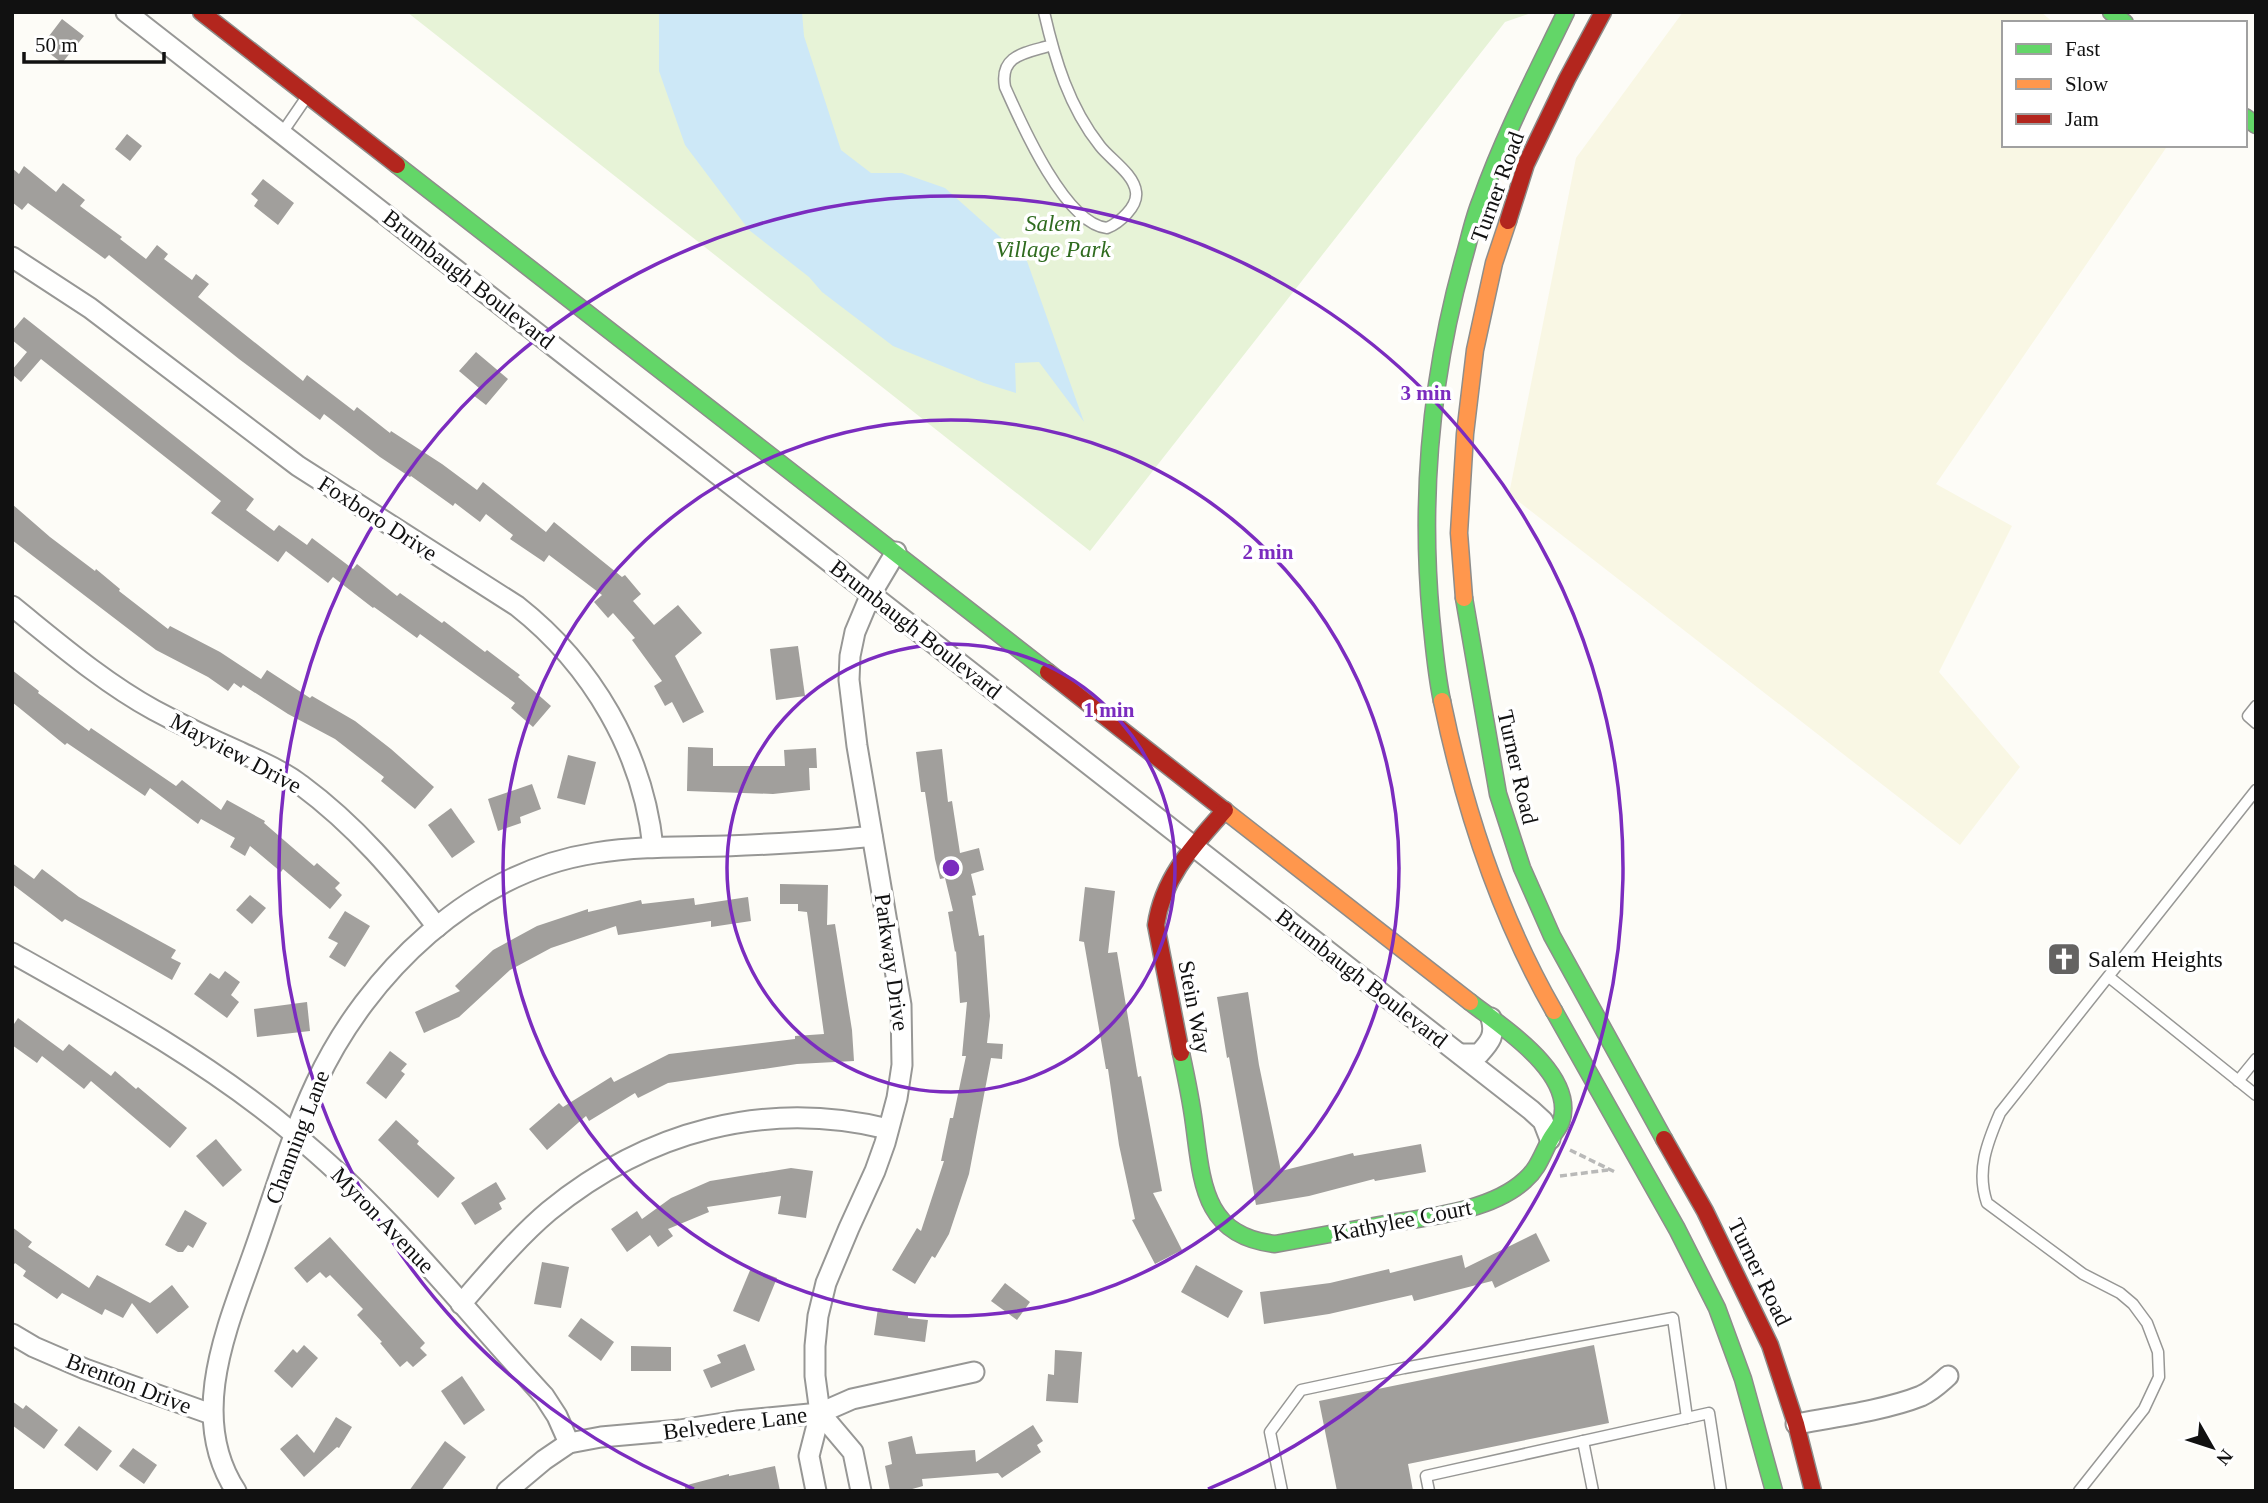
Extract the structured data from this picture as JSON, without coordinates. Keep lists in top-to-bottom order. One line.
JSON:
{"streets":{"main road":["Turner Road","Brumbaugh Boulevard","Stein Way","Kathylee Court"],"street":["Foxboro Drive","Mayview Drive","Parkway Drive","Channing Lane","Myron Avenue","Brenton Drive","Belvedere Lane"]},"crossings":[["Brumbaugh Boulevard","Parkway Drive"],["Brumbaugh Boulevard","Stein Way"],["Brumbaugh Boulevard","Kathylee Court"],["Foxboro Drive","Channing Lane"],["Mayview Drive","Channing Lane"],["Parkway Drive","Channing Lane"],["Parkway Drive","Belvedere Lane"],["Stein Way","Kathylee Court"],["Channing Lane","Myron Avenue"],["Channing Lane","Brenton Drive"],["Myron Avenue","Belvedere Lane"]],"parks":["Salem Village Park"],"places":{"church":["Salem Heights"]},"legend":["Fast","Slow","Jam"],"scale_bar":"50 m","north":"bottom right","rings":["3 min","2 min","1 min"]}
